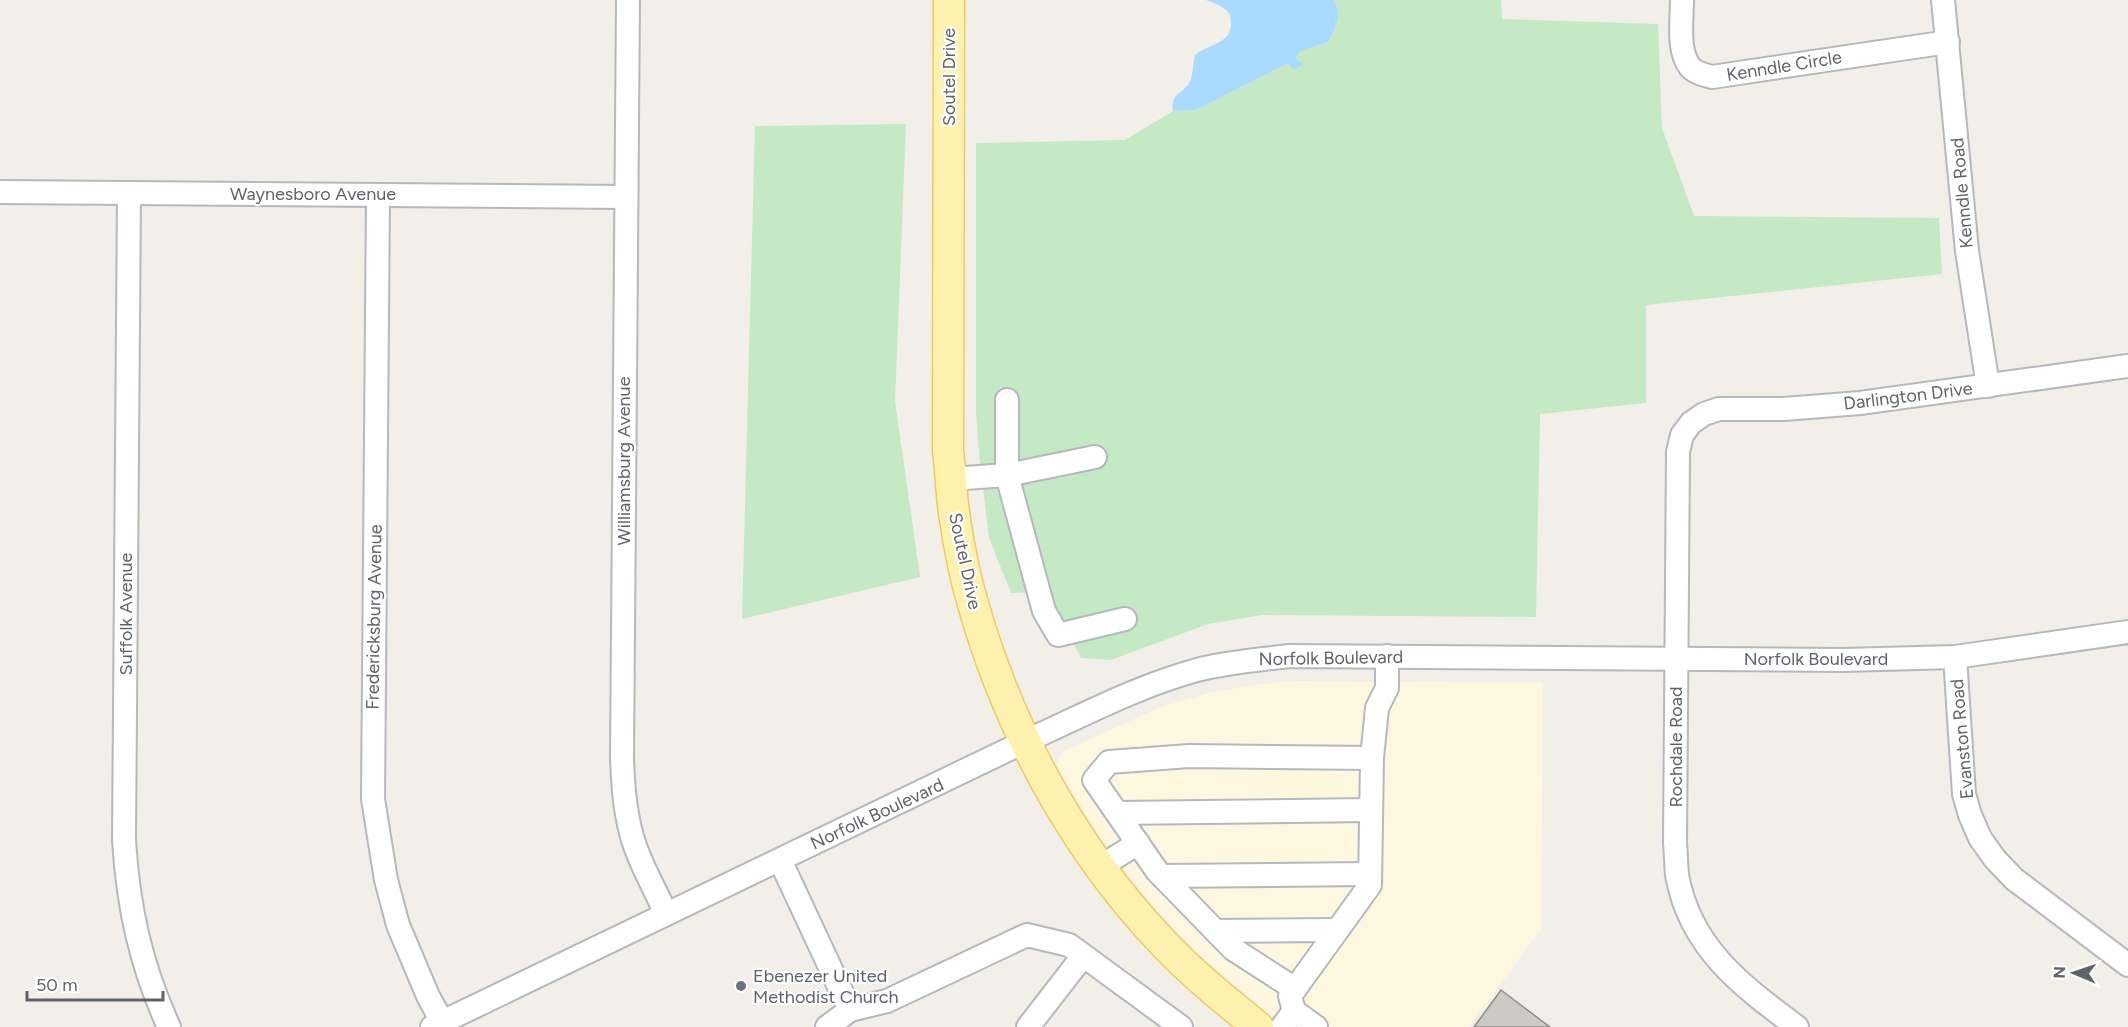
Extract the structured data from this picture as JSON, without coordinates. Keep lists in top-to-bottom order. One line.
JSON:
{"streets":{"main road":["Soutel Drive"],"street":["Kenndle Circle","Kenndle Road","Waynesboro Avenue","Darlington Drive","Williamsburg Avenue","Suffolk Avenue","Fredericksburg Avenue","Norfolk Boulevard","Evanston Road","Rochdale Road"]},"crossings":[["Kenndle Circle","Kenndle Road"],["Soutel Drive","Norfolk Boulevard"],["Kenndle Road","Darlington Drive"],["Waynesboro Avenue","Williamsburg Avenue"],["Waynesboro Avenue","Suffolk Avenue"],["Waynesboro Avenue","Fredericksburg Avenue"],["Darlington Drive","Rochdale Road"],["Williamsburg Avenue","Norfolk Boulevard"],["Fredericksburg Avenue","Norfolk Boulevard"],["Norfolk Boulevard","Evanston Road"],["Norfolk Boulevard","Rochdale Road"]],"places":["Ebenezer United Methodist Church"],"scale_bar":"50 m","north":"left"}
